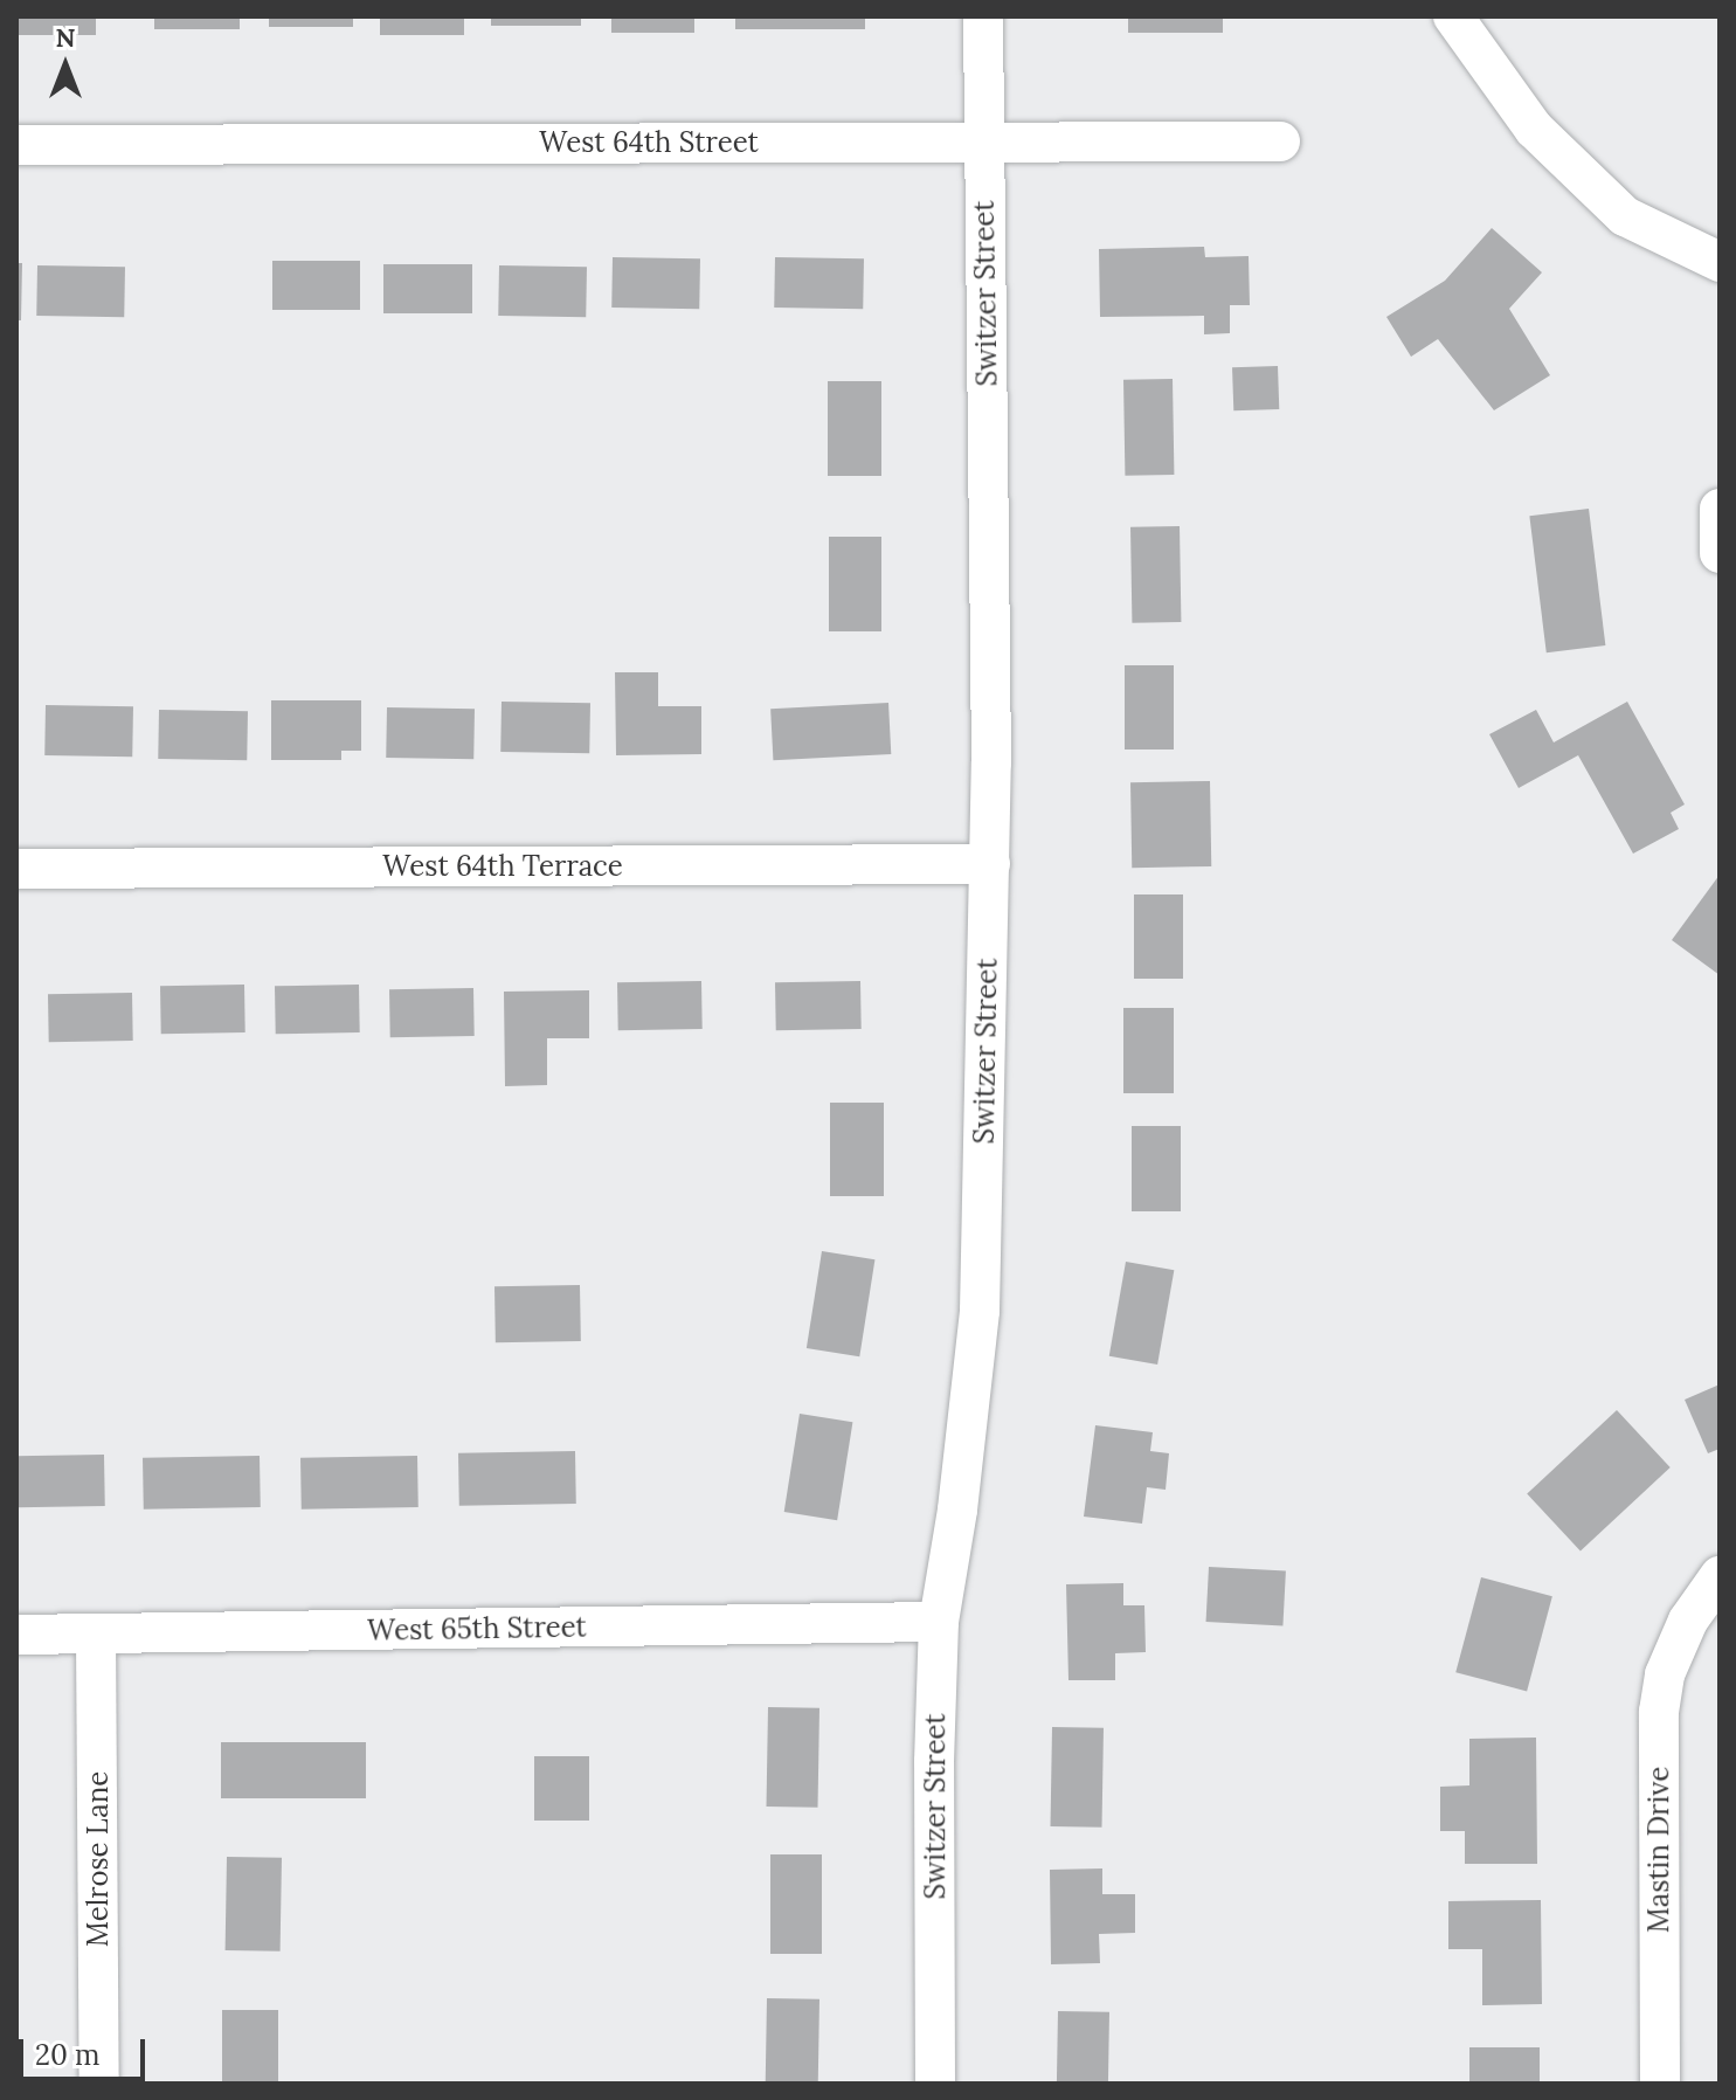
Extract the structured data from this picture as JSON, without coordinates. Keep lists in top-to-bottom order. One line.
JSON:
{"streets":{"street":["West 64th Street","Switzer Street","West 64th Terrace","West 65th Street","Mastin Drive","Melrose Lane"]},"crossings":[["West 64th Street","Switzer Street"],["Switzer Street","West 64th Terrace"],["Switzer Street","West 65th Street"],["West 65th Street","Melrose Lane"]],"scale_bar":"20 m","north":"top"}
